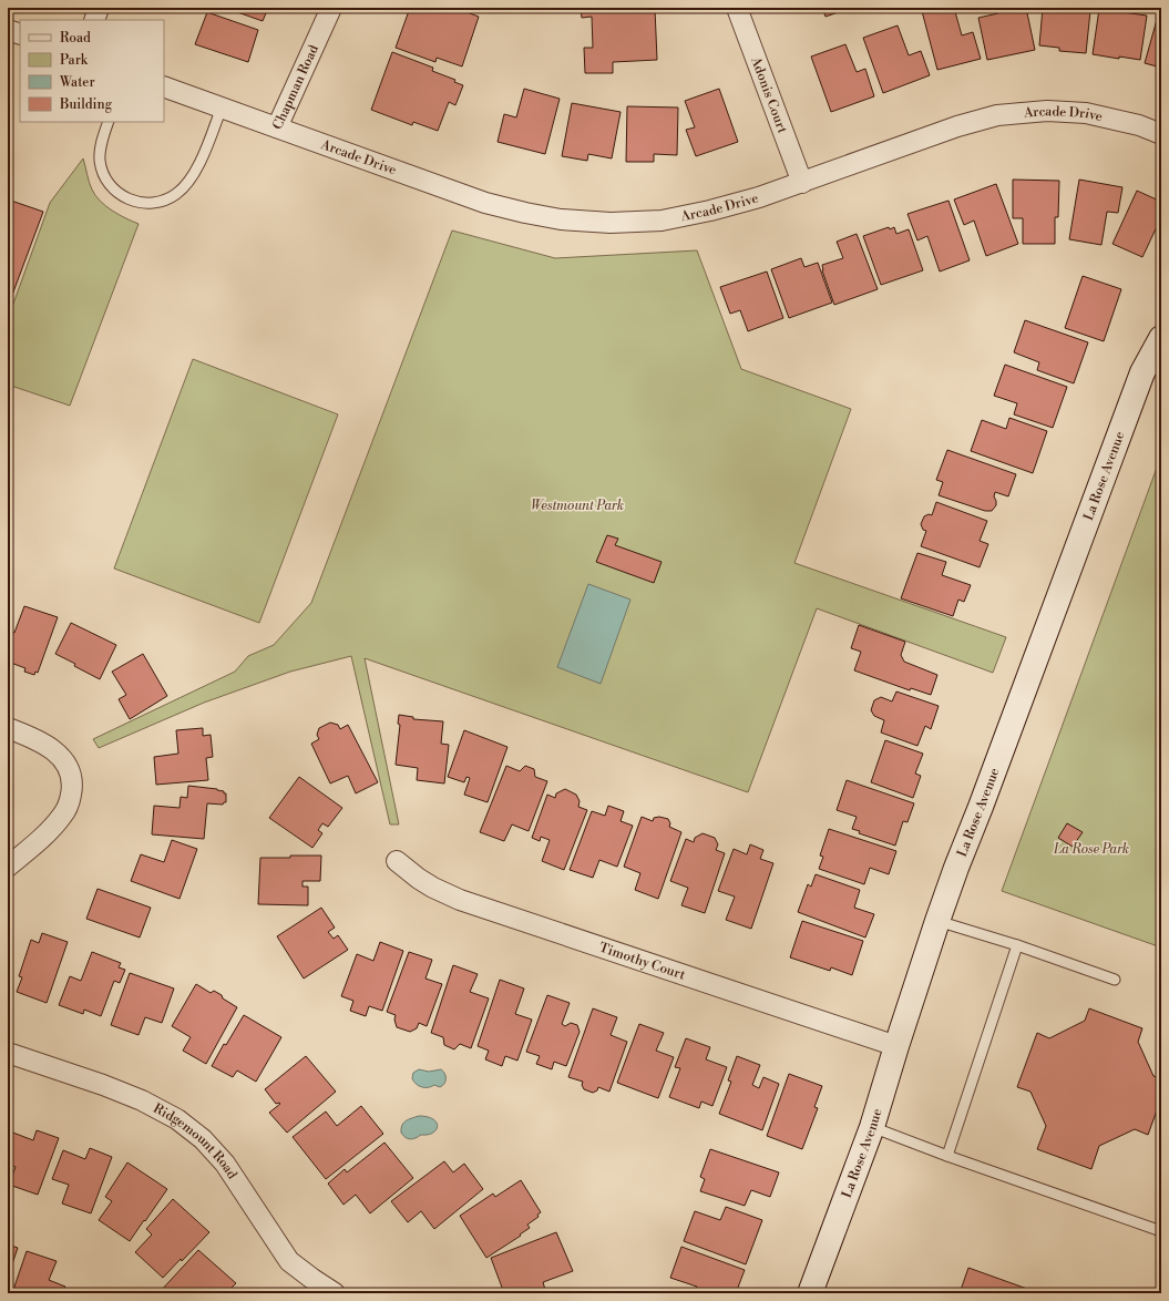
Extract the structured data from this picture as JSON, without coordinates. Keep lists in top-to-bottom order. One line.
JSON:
{"streets":{"street":["Chapman Road","Adonis Court","Arcade Drive","La Rose Avenue","Timothy Court","Ridgemount Road"]},"crossings":[["Chapman Road","Arcade Drive"],["Adonis Court","Arcade Drive"],["La Rose Avenue","Timothy Court"]],"parks":["Westmount Park","La Rose Park"],"legend":["Road","Park","Water","Building"]}
